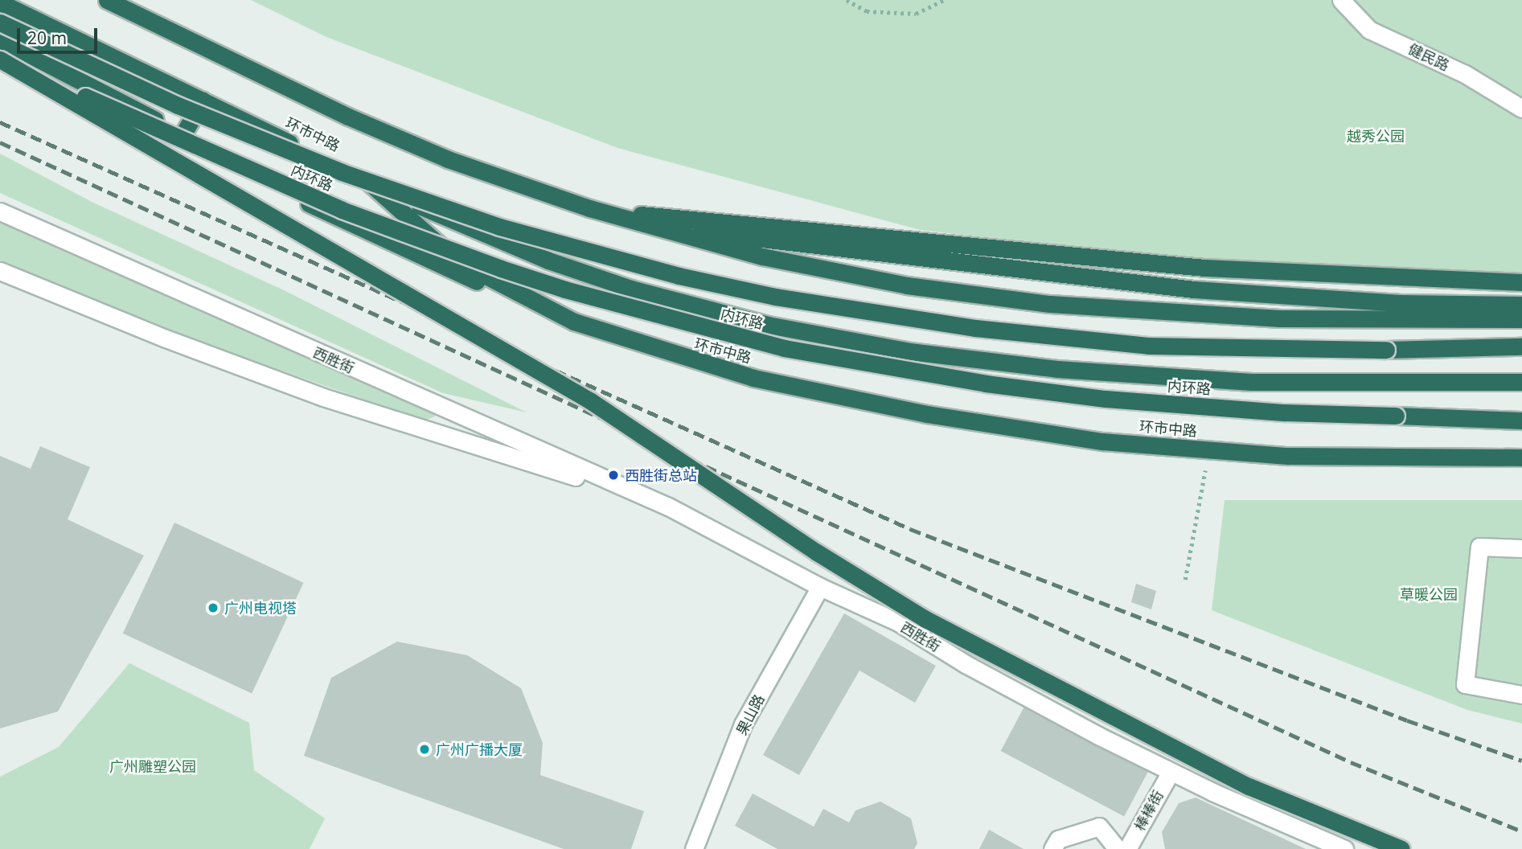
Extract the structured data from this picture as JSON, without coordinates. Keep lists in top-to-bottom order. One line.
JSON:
{"streets":{"highway":["环市中路","内环路"],"street":["健民路","西胜街","果山路","棒棒街"]},"crossings":[["西胜街","果山路"],["西胜街","棒棒街"]],"parks":["越秀公园","草暖公园","广州雕塑公园"],"places":["西胜街总站","广州电视塔","广州广播大厦"],"scale_bar":"20 m"}
